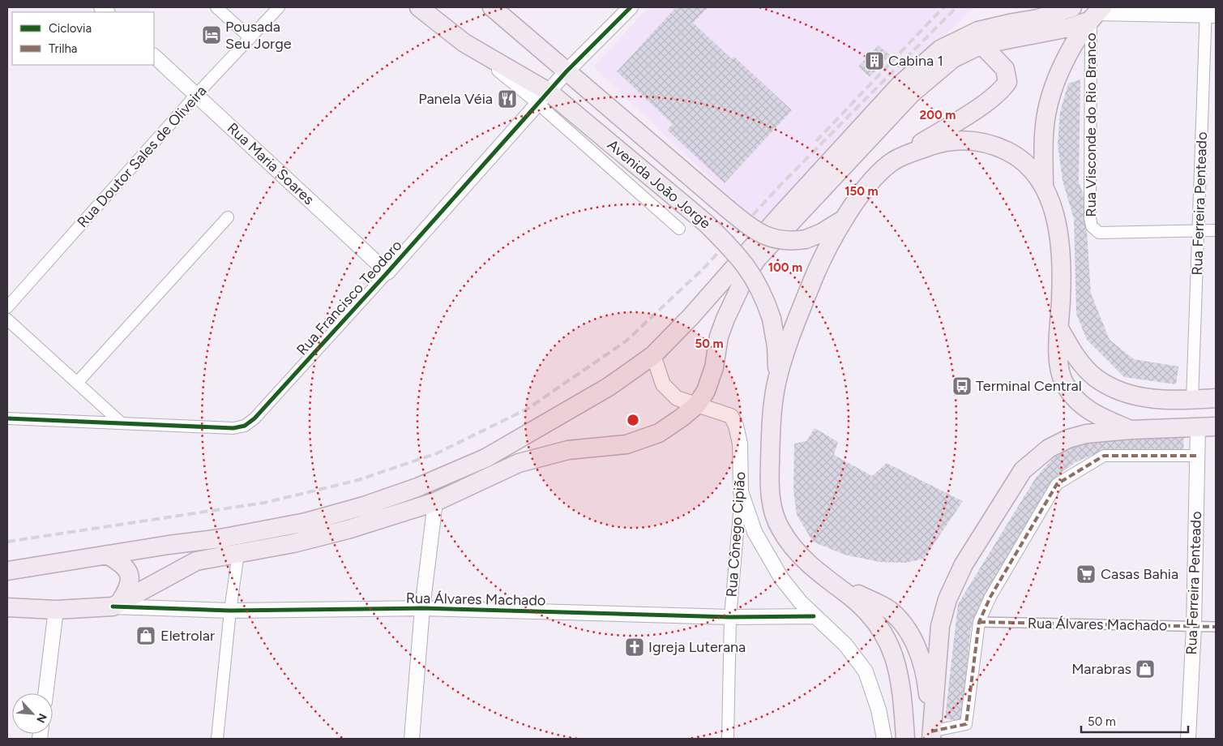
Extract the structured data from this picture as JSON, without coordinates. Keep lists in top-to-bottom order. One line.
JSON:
{"streets":{"main road":["Avenida João Jorge","Rua Álvares Machado"],"street":["Rua Visconde do Rio Branco","Rua Doutor Sales de Oliveira","Rua Maria Soares","Rua Ferreira Penteado","Rua Francisco Teodoro","Rua Cônego Cipião"]},"crossings":[["Rua Visconde do Rio Branco","Rua Ferreira Penteado"],["Rua Doutor Sales de Oliveira","Rua Maria Soares"],["Rua Maria Soares","Rua Francisco Teodoro"],["Avenida João Jorge","Rua Francisco Teodoro"],["Rua Ferreira Penteado","Rua Álvares Machado"],["Rua Cônego Cipião","Rua Álvares Machado"]],"places":{"hotel":["Pousada Seu Jorge"],"building":["Cabina 1"],"restaurant":["Panela Véia"],"bus stop":["Terminal Central"],"supermarket":["Casas Bahia"],"shop":["Eletrolar","Marabras"],"church":["Igreja Luterana"]},"legend":["Ciclovia","Trilha"],"scale_bar":"50 m","north":"bottom right","rings":["200 m","150 m","100 m","50 m"]}
